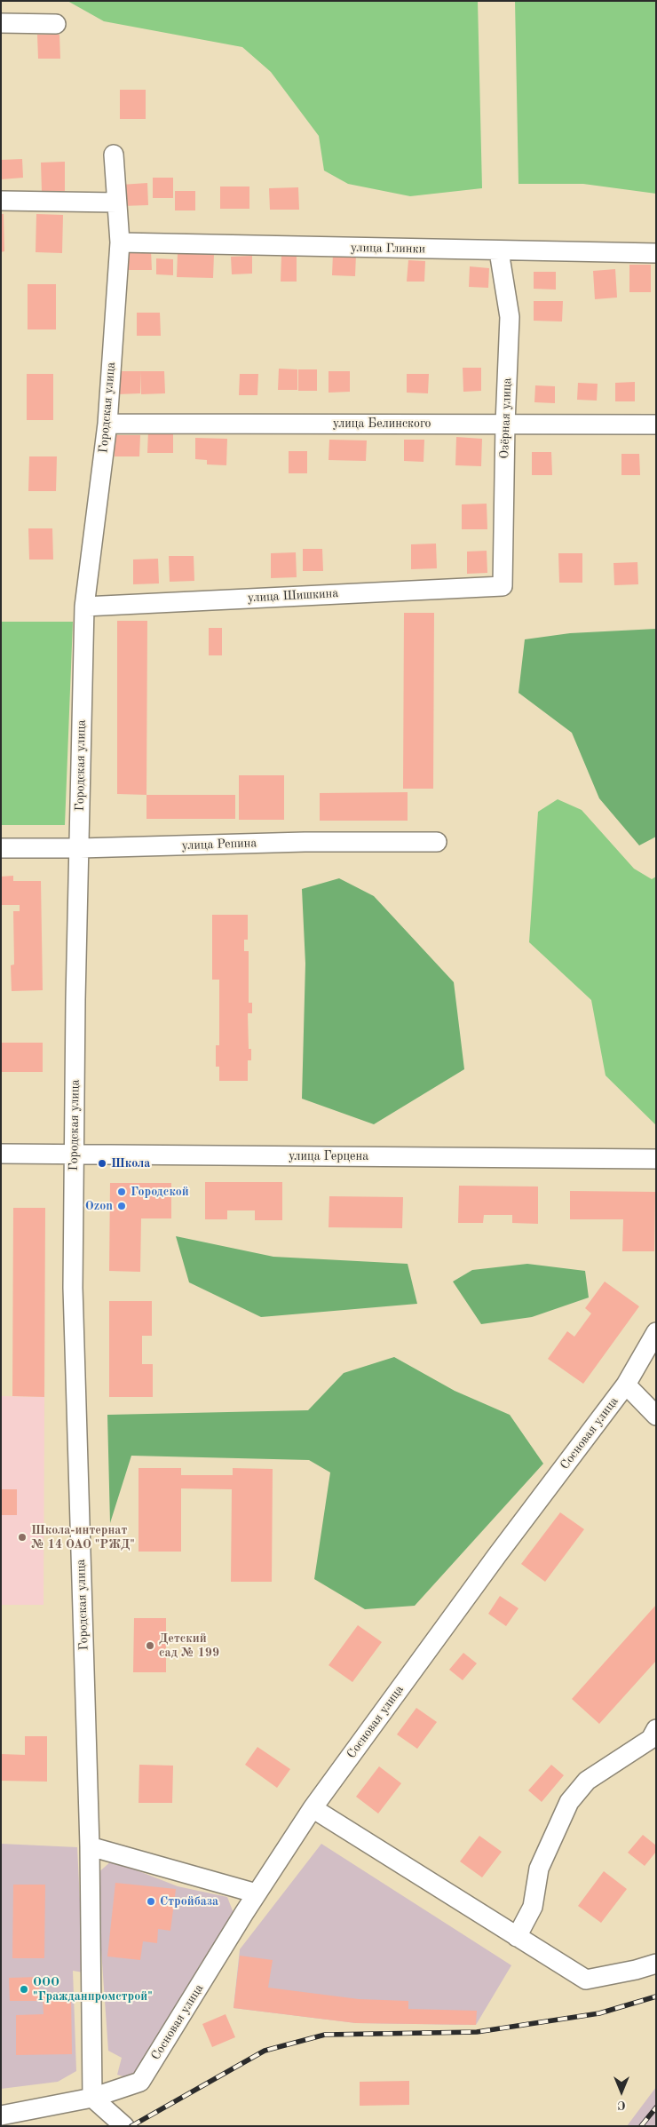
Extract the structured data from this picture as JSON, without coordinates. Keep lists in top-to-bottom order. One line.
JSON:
{"streets":{"street":["улица Глинки","Городская улица","Озёрная улица","улица Белинского","улица Шишкина","улица Репина","улица Герцена","Сосновая улица"]},"crossings":[["улица Глинки","Городская улица"],["улица Глинки","Озёрная улица"],["Городская улица","улица Белинского"],["Городская улица","улица Шишкина"],["Городская улица","улица Репина"],["Городская улица","улица Герцена"],["Городская улица","Сосновая улица"],["Озёрная улица","улица Белинского"],["Озёрная улица","улица Шишкина"]],"places":["Школа","Городской","Ozon","Школа-интернат № 14 ОАО \"РЖД\"","Детский сад № 199","Стройбаза","ООО \"Гражданпромстрой\""],"north":"bottom"}
